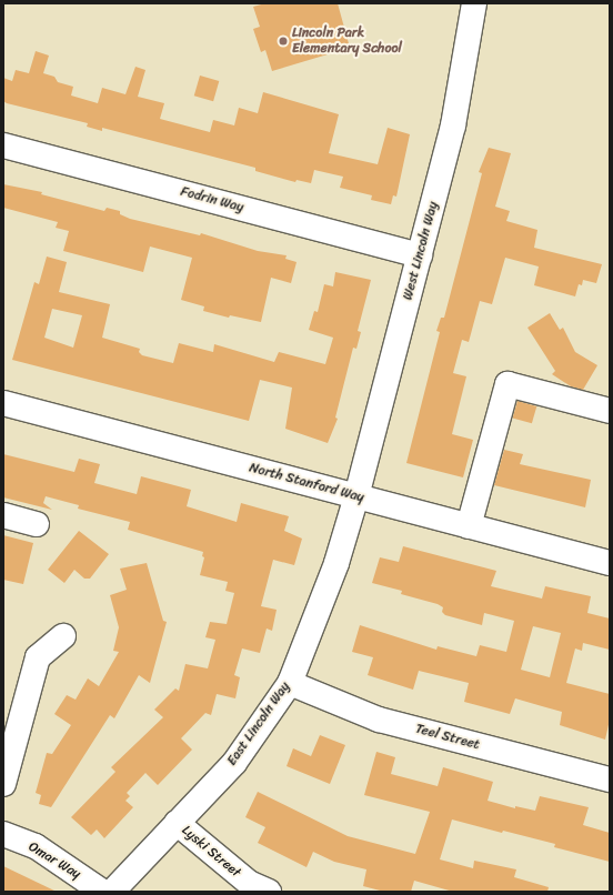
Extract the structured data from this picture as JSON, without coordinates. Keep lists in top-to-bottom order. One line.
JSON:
{"streets":{"street":["Fodrin Way","West Lincoln Way","North Stanford Way","East Lincoln Way","Teel Street","Lyski Street","Omar Way"]},"crossings":[["Fodrin Way","West Lincoln Way"],["West Lincoln Way","North Stanford Way"],["West Lincoln Way","East Lincoln Way"],["North Stanford Way","East Lincoln Way"],["East Lincoln Way","Teel Street"],["East Lincoln Way","Lyski Street"]],"places":["Lincoln Park Elementary School"]}
